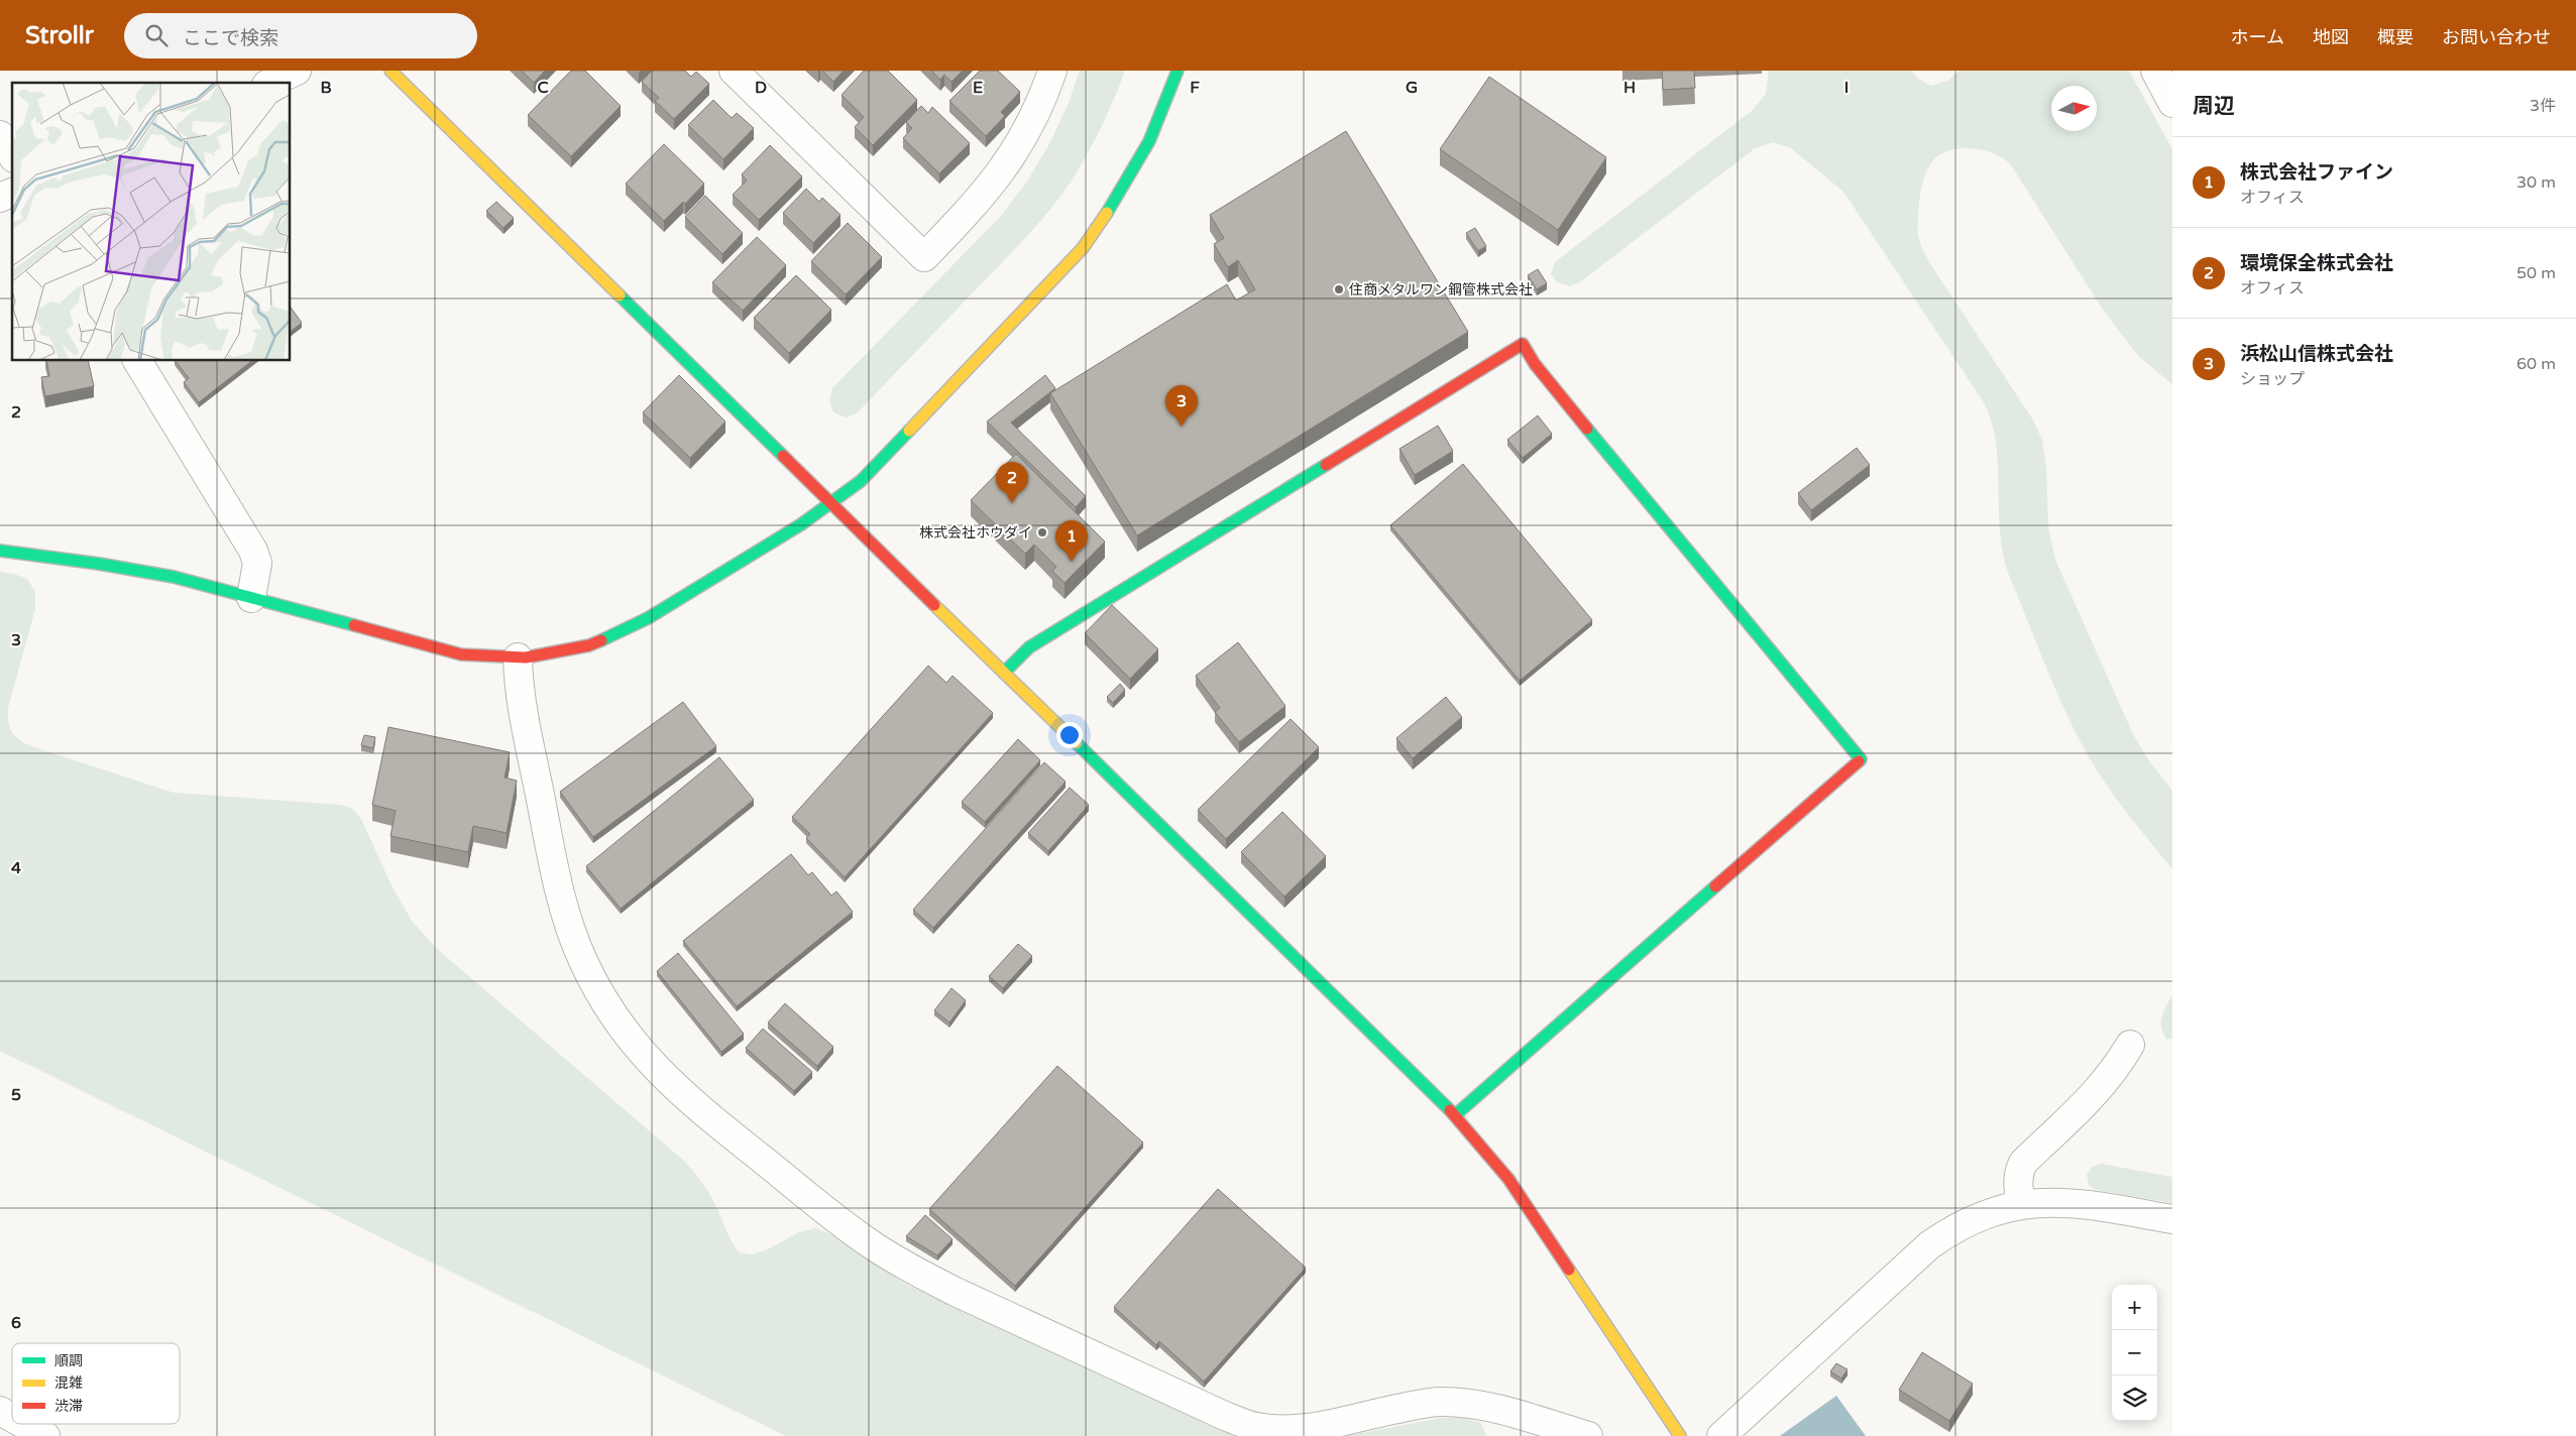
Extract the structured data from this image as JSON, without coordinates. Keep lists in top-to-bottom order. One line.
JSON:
{"places":["住商メタルワン鋼管株式会社","株式会社ホウダイ"],"legend":["順調","混雑","渋滞"],"north":"right","page":{"header":"Strollr","search":"ここで検索","nav":["ホーム","地図","概要","お問い合わせ"],"heading":["周辺","3件"],"list":[{"mark":"1","name":"株式会社ファイン","note":"オフィス","value":"30 m"},{"mark":"2","name":"環境保全株式会社","note":"オフィス","value":"50 m"},{"mark":"3","name":"浜松山信株式会社","note":"ショップ","value":"60 m"}],"pins":["3","2","1"],"map_buttons":["+","−"]},"grid":{"columns":["B","C","D","E","F","G","H","I"],"rows":["2","3","4","5","6"]}}
